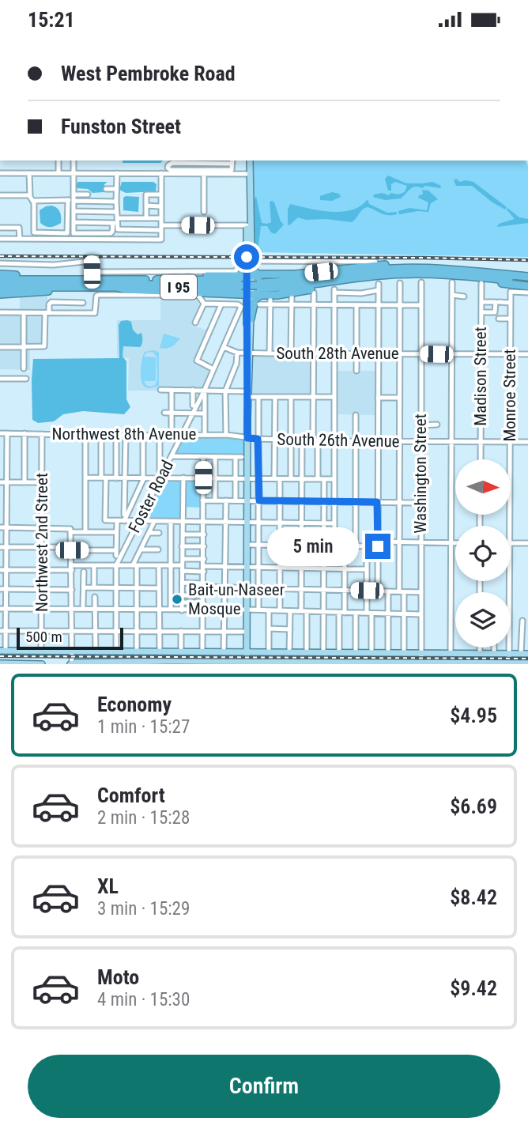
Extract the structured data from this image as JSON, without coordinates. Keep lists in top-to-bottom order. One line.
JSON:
{"streets":{"highway":["I 95"],"street":["South 28th Avenue","Madison Street","Monroe Street","Northwest 8th Avenue","South 26th Avenue","Washington Street","Foster Road","Northwest 2nd Street"]},"crossings":[["I 95","Foster Road"],["South 28th Avenue","Madison Street"],["South 28th Avenue","Monroe Street"],["South 28th Avenue","Washington Street"],["Madison Street","South 26th Avenue"],["Monroe Street","South 26th Avenue"],["Northwest 8th Avenue","South 26th Avenue"],["Northwest 8th Avenue","Foster Road"],["Northwest 8th Avenue","Northwest 2nd Street"],["South 26th Avenue","Washington Street"]],"places":["Bait-un-Naseer Mosque"],"scale_bar":"500 m","north":"right","page":{"status":"15:21","banner":["West Pembroke Road","Funston Street"],"bubble":"5 min","scale":"500 m","list":[{"name":"Economy","note":"1 min · 15:27","value":"$4.95"},{"name":"Comfort","note":"2 min · 15:28","value":"$6.69"},{"name":"XL","note":"3 min · 15:29","value":"$8.42"},{"name":"Moto","note":"4 min · 15:30","value":"$9.42"}],"buttons":"Confirm"}}
